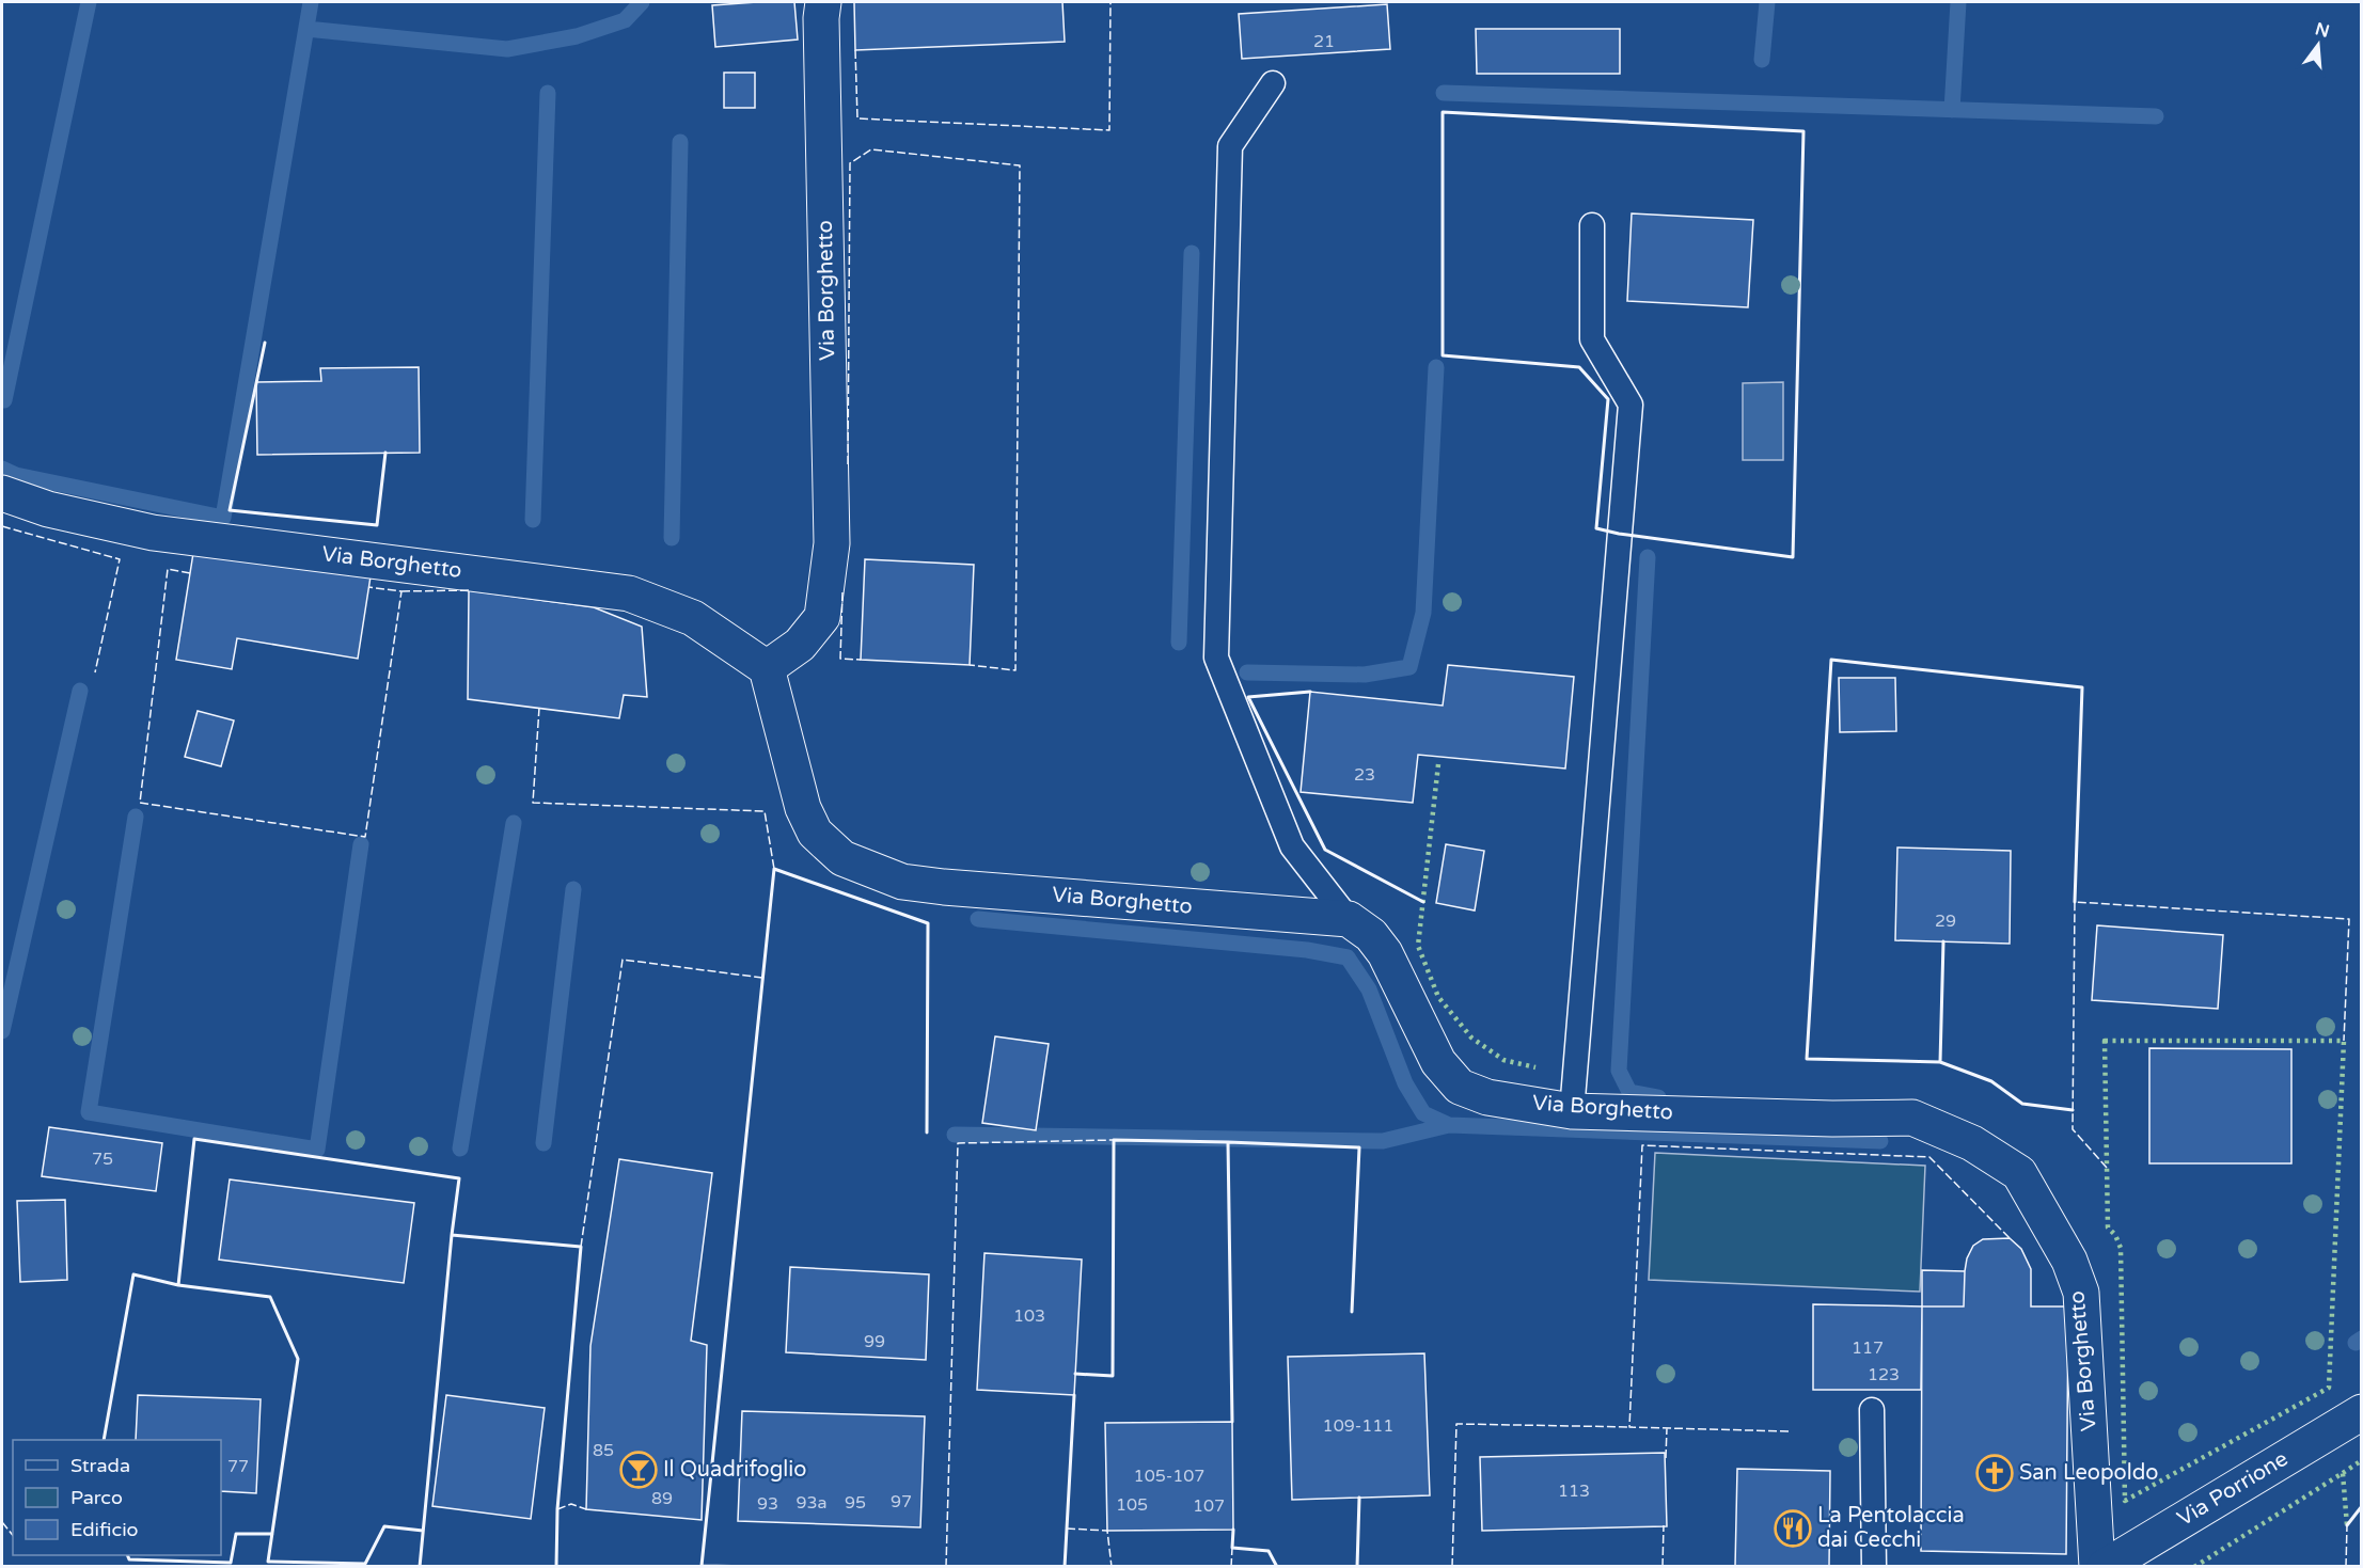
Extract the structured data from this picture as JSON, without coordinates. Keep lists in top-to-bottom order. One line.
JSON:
{"streets":{"street":["Via Borghetto","Via Porrione"]},"places":{"bar":["Il Quadrifoglio"],"church":["San Leopoldo"],"restaurant":["La Pentolaccia dai Cecchi"]},"house_numbers":["21","23","29","75","103","99","117","123","109-111","85","77","105-107","113","89","97","93a","95","93","105","107"],"legend":["Strada","Parco","Edificio"],"north":"top"}
